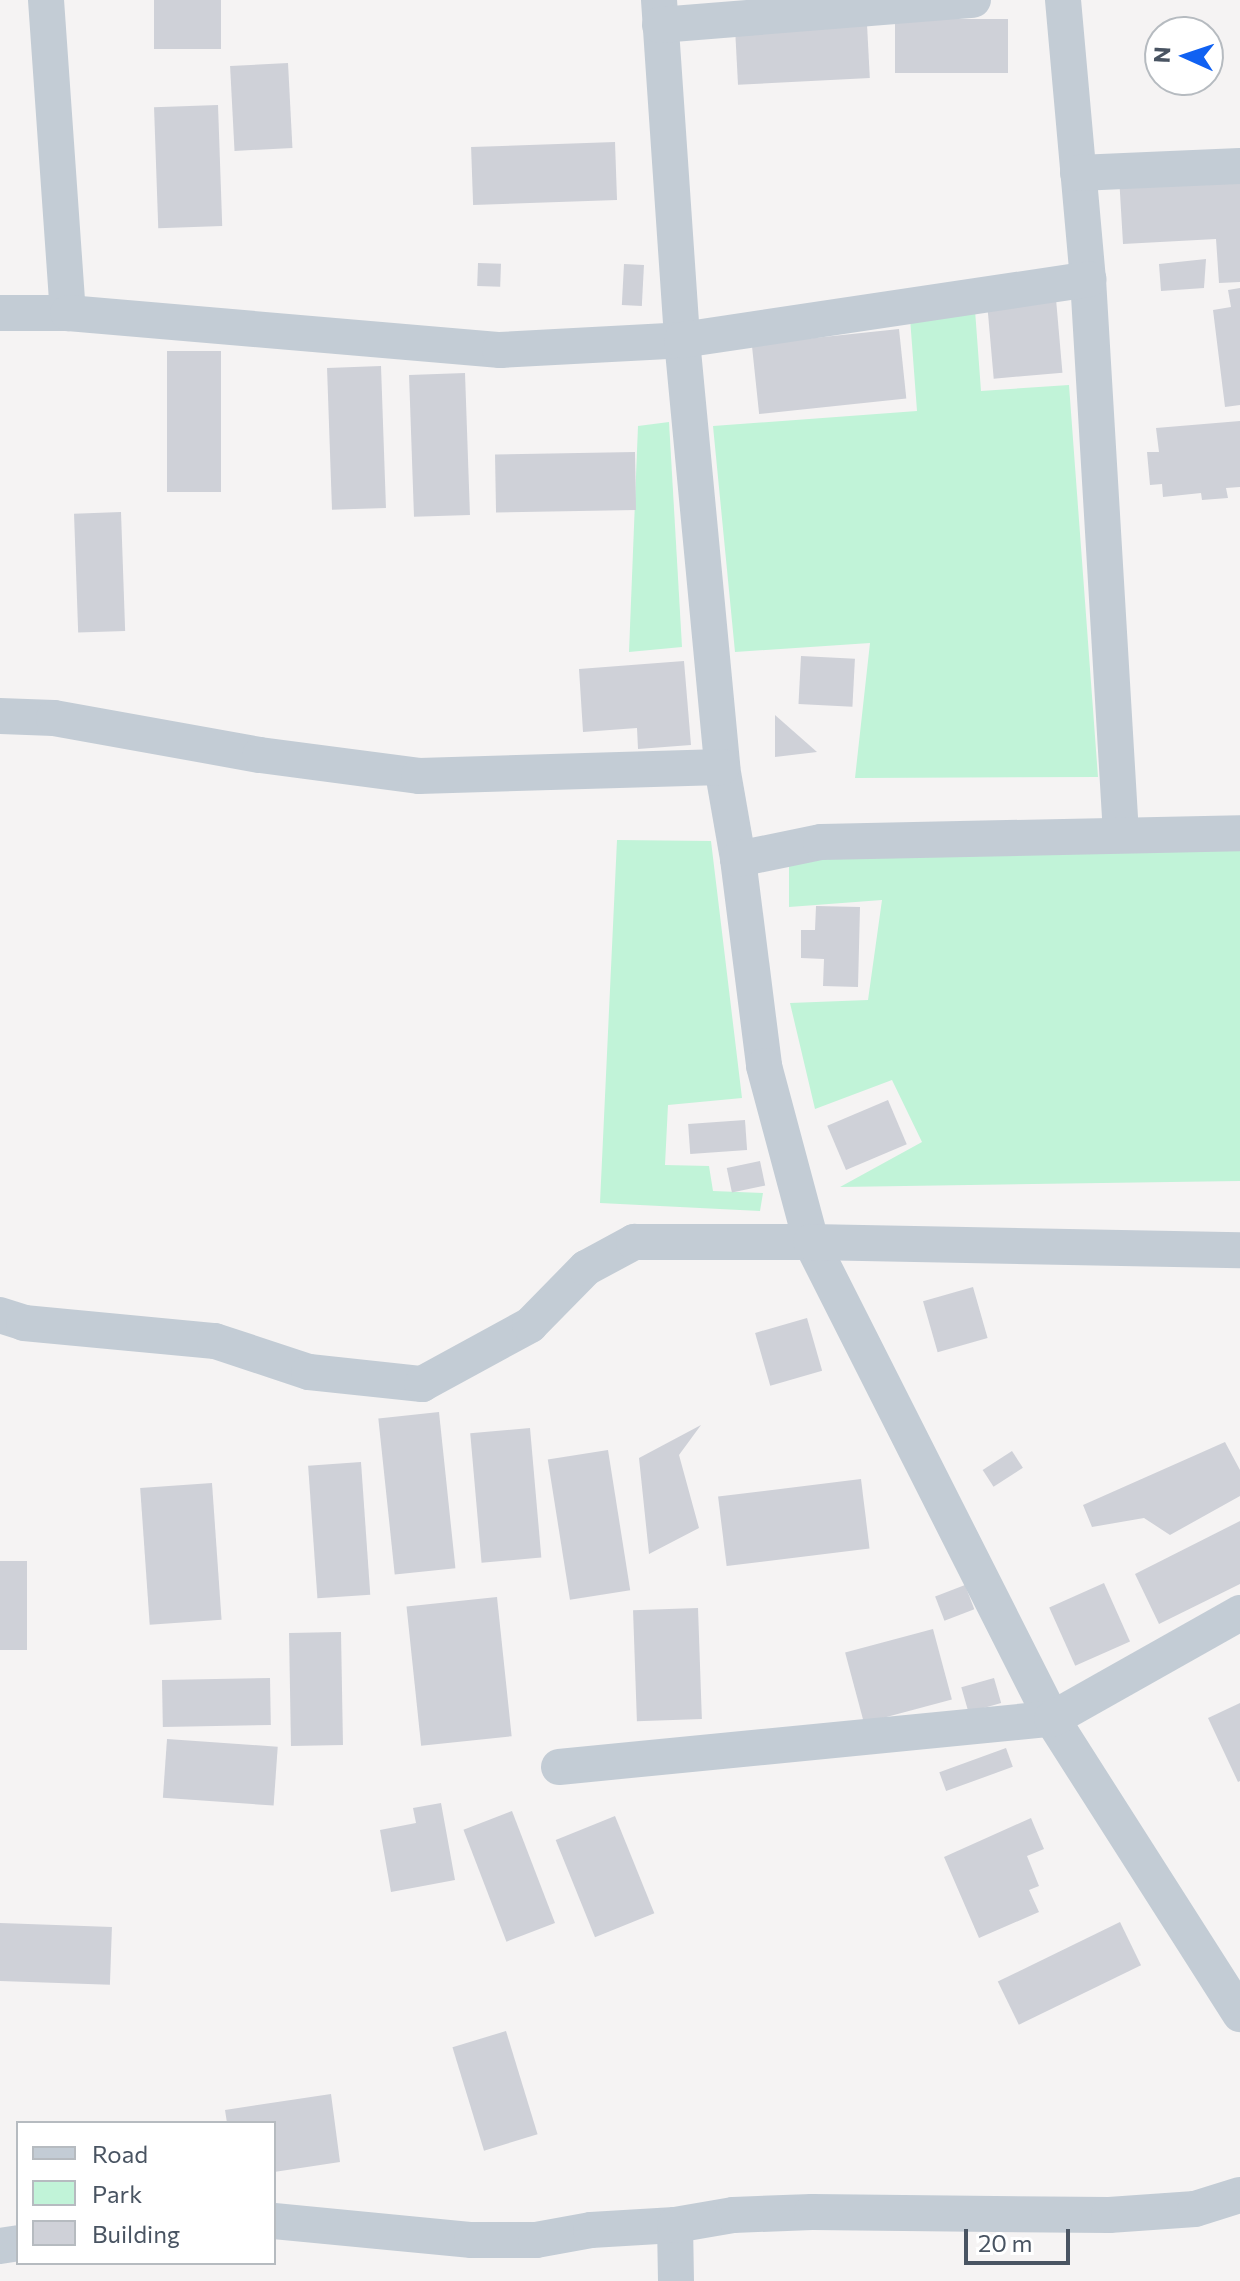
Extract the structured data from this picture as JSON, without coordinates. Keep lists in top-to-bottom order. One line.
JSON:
{"legend":["Road","Park","Building"],"scale_bar":"20 m","north":"left"}
